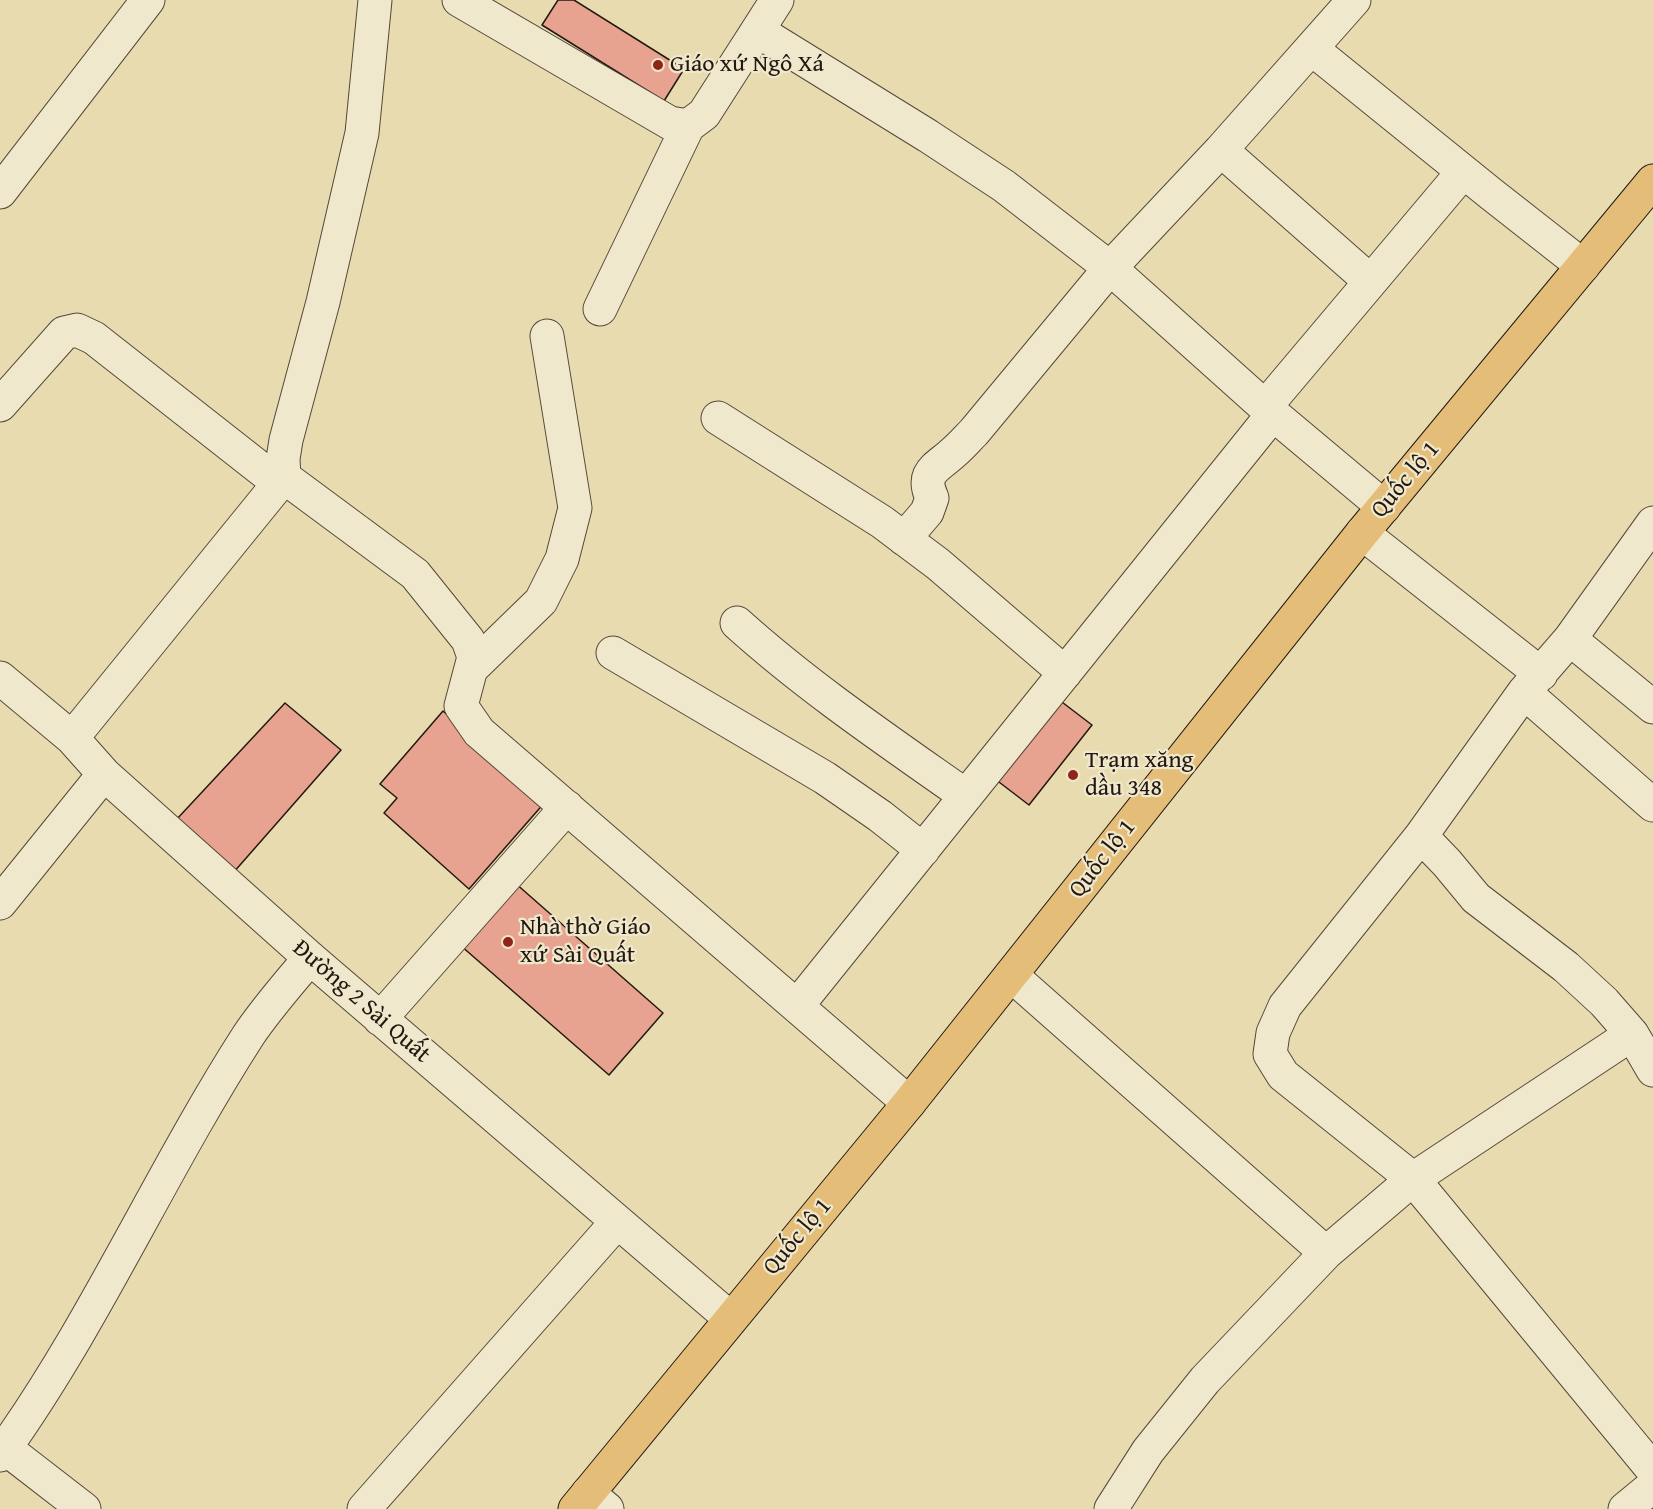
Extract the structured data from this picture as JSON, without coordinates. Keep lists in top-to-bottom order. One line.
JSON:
{"streets":{"highway":["Quốc lộ 1"],"street":["Đường 2 Sài Quất"]},"crossings":[["Quốc lộ 1","Đường 2 Sài Quất"]],"places":["Giáo xứ Ngô Xá","Trạm xăng dầu 348","Nhà thờ Giáo xứ Sài Quất"]}
